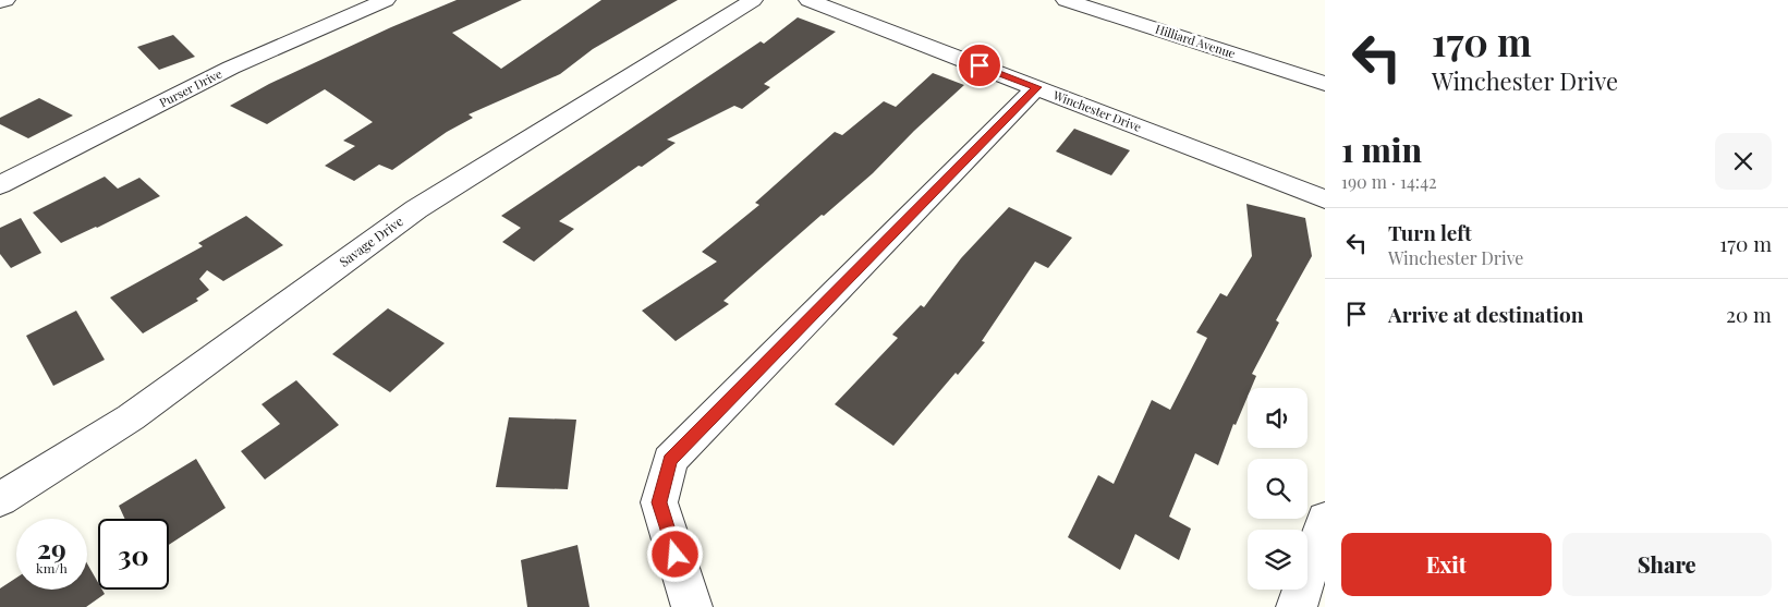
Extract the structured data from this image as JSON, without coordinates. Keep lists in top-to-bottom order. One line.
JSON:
{"streets":{"street":["Hilliard Avenue","Purser Drive","Winchester Drive","Savage Drive"]},"page":{"turn":["170 m","Winchester Drive"],"heading":["1 min","190 m · 14:42"],"list":[{"name":"Turn left","note":"Winchester Drive","value":"170 m"},{"name":"Arrive at destination","value":"20 m"}],"speed":"29 km/h","limit":"30","buttons":["Exit","Share"]}}
